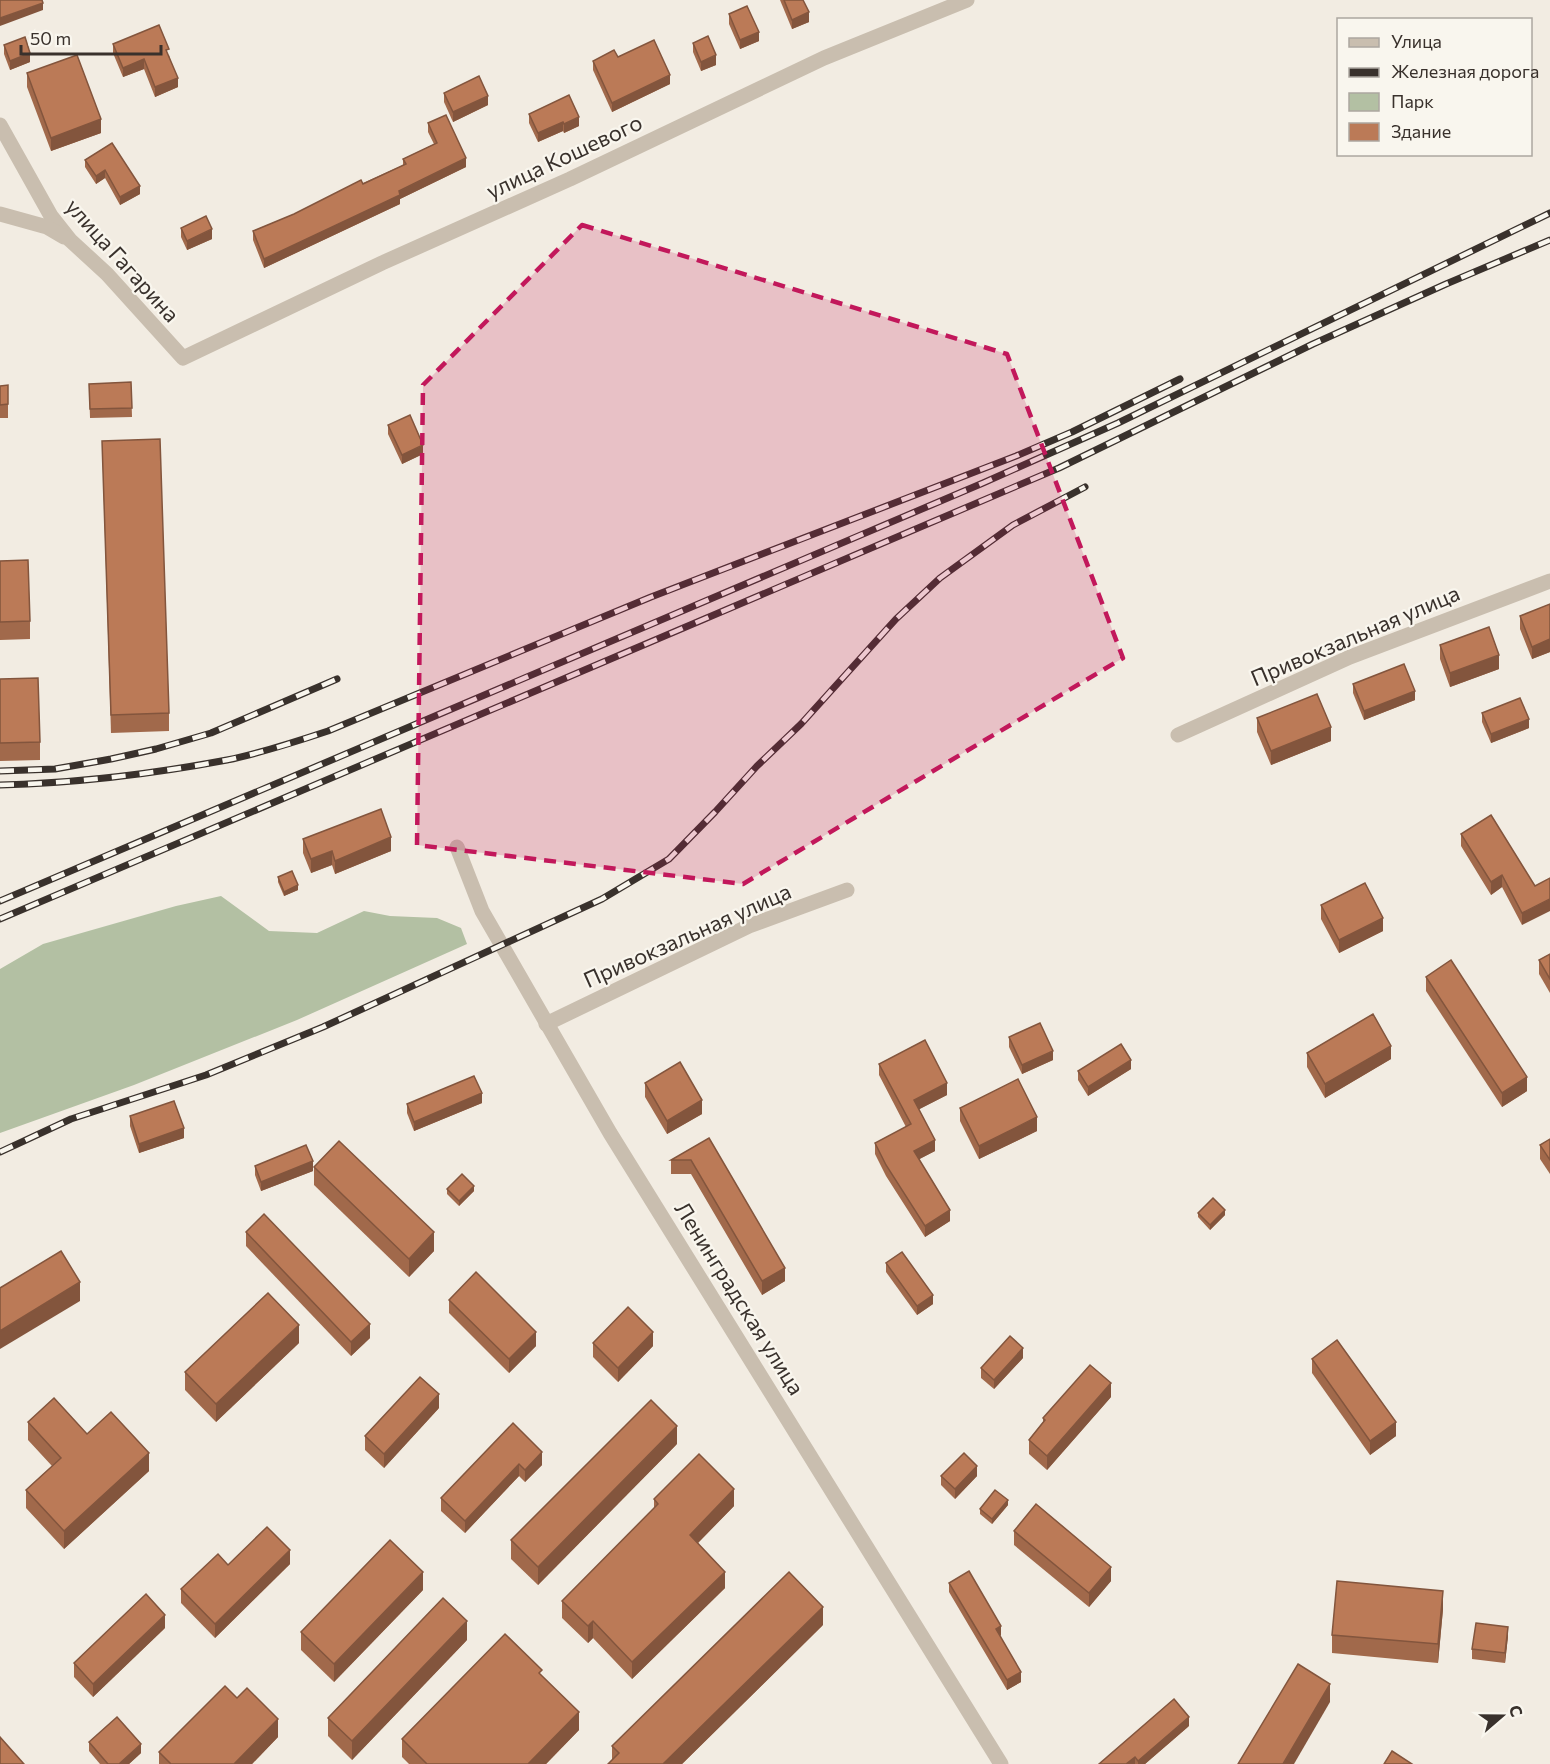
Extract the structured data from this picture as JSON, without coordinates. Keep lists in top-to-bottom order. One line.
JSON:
{"streets":{"street":["улица Кошевого","улица Гагарина","Привокзальная улица","Ленинградская улица"]},"crossings":[["улица Кошевого","улица Гагарина"],["Привокзальная улица","Ленинградская улица"]],"legend":["Улица","Железная дорога","Парк","Здание"],"scale_bar":"50 m","north":"right"}
